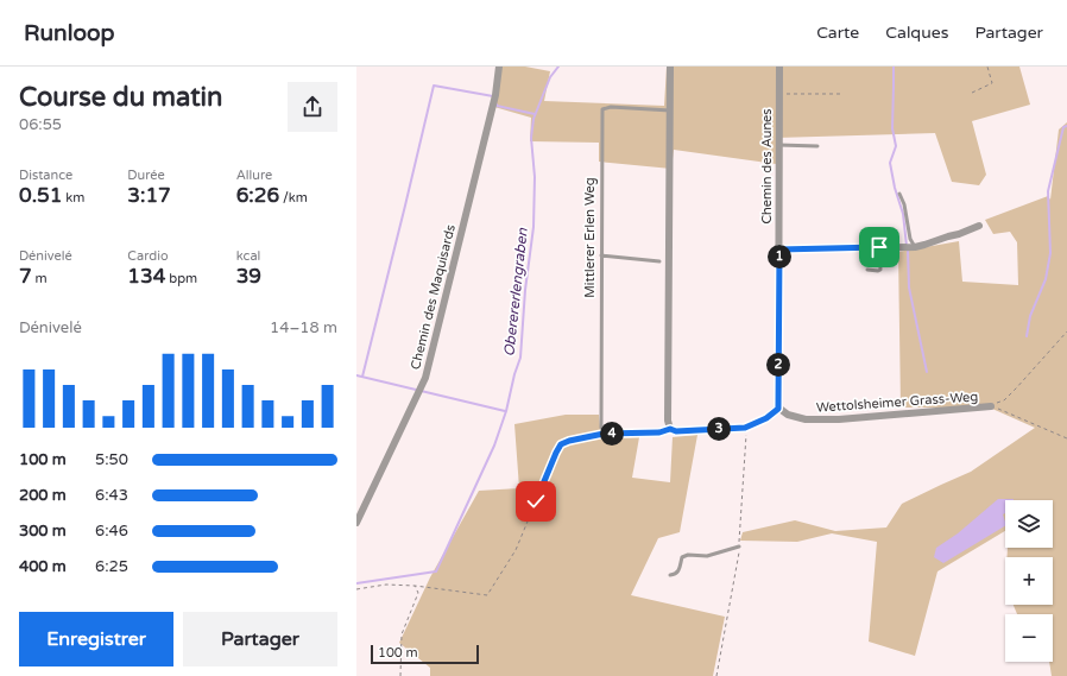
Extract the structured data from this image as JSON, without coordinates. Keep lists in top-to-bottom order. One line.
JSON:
{"streets":{"street":["Chemin des Aunes","Chemin des Maquisards","Wettolsheimer Grass-Weg"],"lane":["Mittlerer Erlen Weg"]},"crossings":[["Chemin des Aunes","Wettolsheimer Grass-Weg"]],"water":["Oberererlengraben"],"scale_bar":"100 m","page":{"header":"Runloop","nav":["Carte","Calques","Partager"],"heading":["Course du matin","06:55"],"stats":[["Distance","0.51 km"],["Durée","3:17"],["Allure","6:26 /km"],["Dénivelé","7 m"],["Cardio","134 bpm"],["kcal","39"]],"pins":["1","2","3","4"],"chart":["Dénivelé","14–18 m"],"list":[{"name":"100 m","note":"5:50"},{"name":"200 m","note":"6:43"},{"name":"300 m","note":"6:46"},{"name":"400 m","note":"6:25"}],"map_buttons":["+","−"],"buttons":["Enregistrer","Partager"],"scale":"100 m"}}
